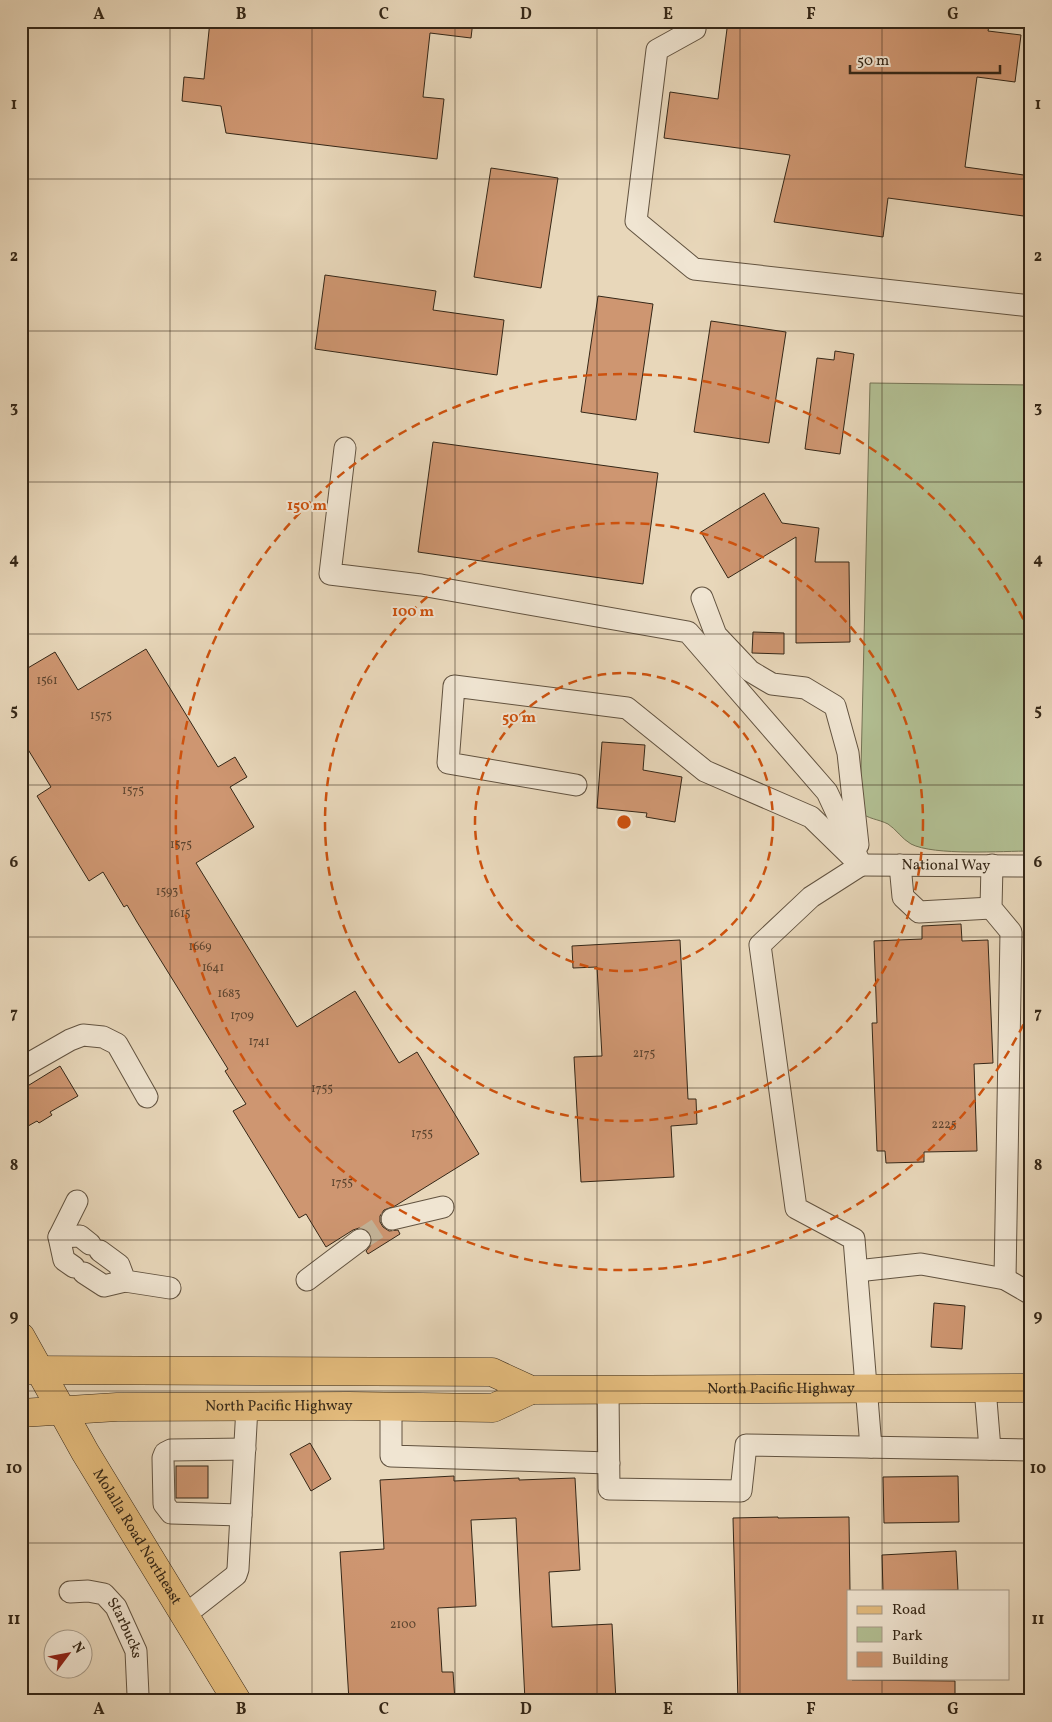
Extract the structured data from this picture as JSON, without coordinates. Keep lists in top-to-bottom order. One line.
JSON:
{"streets":{"main road":["North Pacific Highway","Molalla Road Northeast"],"street":["National Way","Starbucks"]},"crossings":[["North Pacific Highway","Molalla Road Northeast"]],"house_numbers":["1561","1575","1575","1575","1593","1615","1669","1641","1683","1709","1741","2175","1755","2225","1755","1755","2100"],"legend":["Road","Park","Building"],"scale_bar":"50 m","north":"top right","grid":{"columns":["A","B","C","D","E","F","G"],"rows":["1","2","3","4","5","6","7","8","9","10","11"]},"rings":["150 m","100 m","50 m"]}
